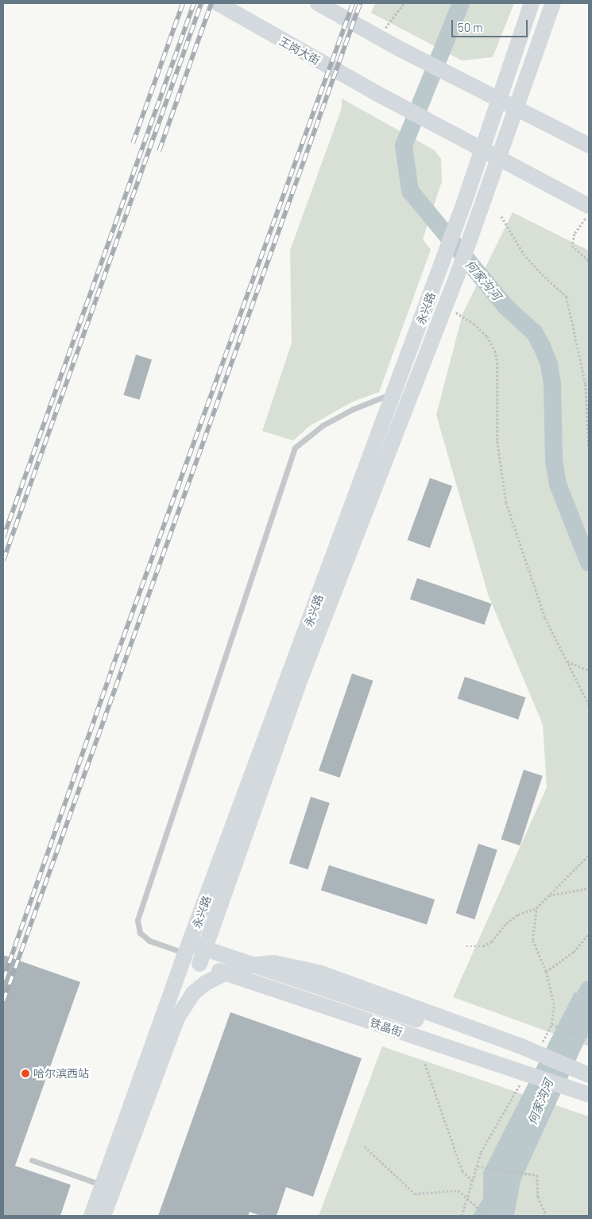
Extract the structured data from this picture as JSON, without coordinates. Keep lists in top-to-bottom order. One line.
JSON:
{"streets":{"main road":["王岗大街","永兴路","铁晶街"]},"crossings":[["王岗大街","永兴路"],["永兴路","铁晶街"]],"water":["何家沟河"],"places":["哈尔滨西站"],"scale_bar":"50 m"}
